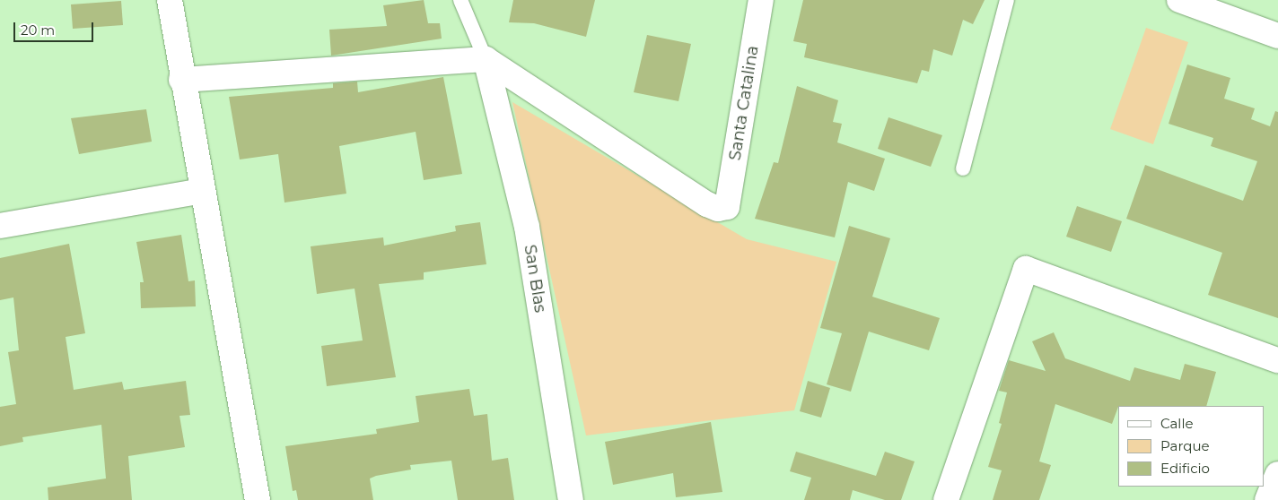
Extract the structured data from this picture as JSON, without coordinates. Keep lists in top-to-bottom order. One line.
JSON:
{"streets":{"street":["Santa Catalina","San Blas"]},"crossings":[["Santa Catalina","San Blas"]],"legend":["Calle","Parque","Edificio"],"scale_bar":"20 m"}
